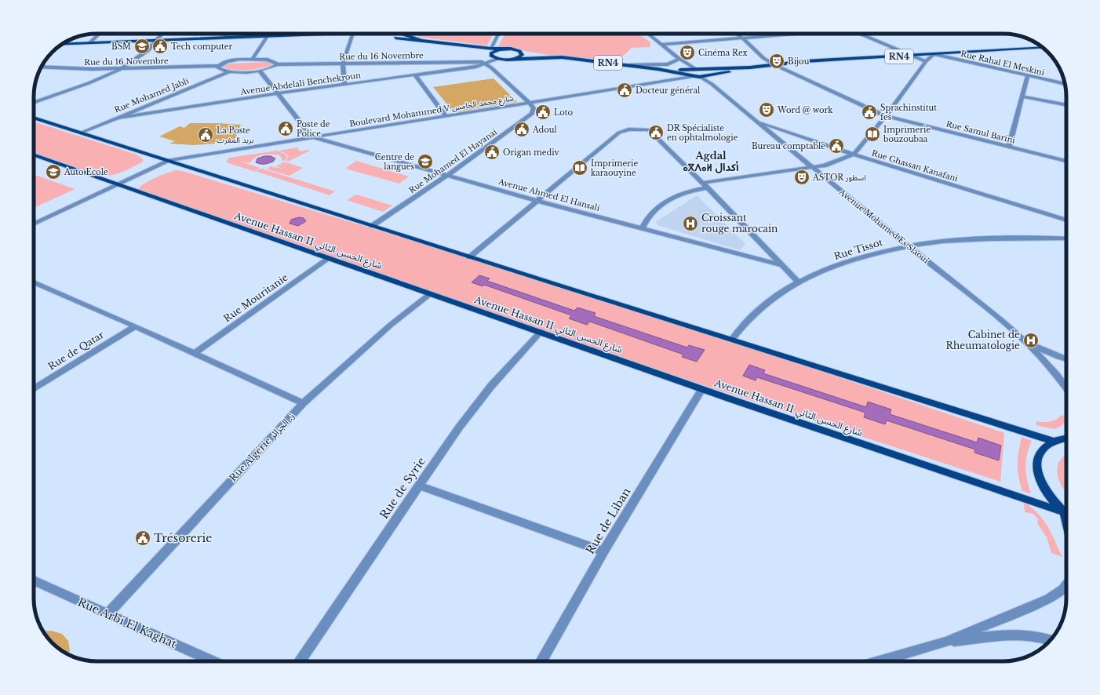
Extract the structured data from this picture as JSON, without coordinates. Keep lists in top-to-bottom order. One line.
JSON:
{"streets":{"main road":["RN4","Avenue Hassan II شارع الحسن الثاني"],"street":["Rue du 16 Novembre","Rue Rahal El Meskini","Avenue Abdelali Benchekroun","Rue Mohamed Jabli","Boulevard Mohammed V شارع محمد الخامس","Rue Samul Barini","Rue Mohamed El Hayanai","Rue Ghassan Kanafani","Avenue Ahmed El Hansali","Avenue Mohamed Es Slaoui","Rue Tissot","Rue Mouritanie","Rue de Qatar","Rue Algérie ز. الجزائر","Rue de Syrie","Rue de Liban","Rue Arbi El Kaghat"]},"crossings":[["Rue du 16 Novembre","Avenue Abdelali Benchekroun"],["Rue du 16 Novembre","Rue Mohamed Jabli"],["RN4","Rue Rahal El Meskini"],["RN4","Avenue Abdelali Benchekroun"],["RN4","Boulevard Mohammed V شارع محمد الخامس"],["RN4","Rue Samul Barini"],["RN4","Avenue Mohamed Es Slaoui"],["Avenue Abdelali Benchekroun","Rue Mohamed Jabli"],["Boulevard Mohammed V شارع محمد الخامس","Rue Mohamed El Hayanai"],["Boulevard Mohammed V شارع محمد الخامس","Avenue Ahmed El Hansali"],["Boulevard Mohammed V شارع محمد الخامس","Avenue Mohamed Es Slaoui"],["Boulevard Mohammed V شارع محمد الخامس","Avenue Hassan II شارع الحسن الثاني"],["Rue Mohamed El Hayanai","Avenue Ahmed El Hansali"],["Rue Ghassan Kanafani","Avenue Mohamed Es Slaoui"],["Avenue Mohamed Es Slaoui","Rue Tissot"],["Avenue Hassan II شارع الحسن الثاني","Rue Mouritanie"],["Avenue Hassan II شارع الحسن الثاني","Rue Algérie ز. الجزائر"],["Avenue Hassan II شارع الحسن الثاني","Rue de Syrie"],["Avenue Hassan II شارع الحسن الثاني","Rue de Liban"],["Rue Algérie ز. الجزائر","Rue Arbi El Kaghat"]],"districts":["Agdal ⴰⴳⴷⴰⵍ أكدال"],"places":{"school or university":["BSM","Centre de langues","Auto Ecole"],"public building":["Tech computer","Docteur général","Loto","Sprachinstitut fes","Poste de Police","Adoul","DR Spécialiste en ophtalmologie","La Poste بريد المغرب","Bureau comptable","Origan mediv","Trésorerie"],"theatre":["Cinéma Rex","Bijou","Word @ work","ASTOR اسطور"],"library":["Imprimerie bouzoubaa","Imprimerie karaouyine"],"hospital":["Croissant rouge marocain","Cabinet de Rheumatologie"]}}
